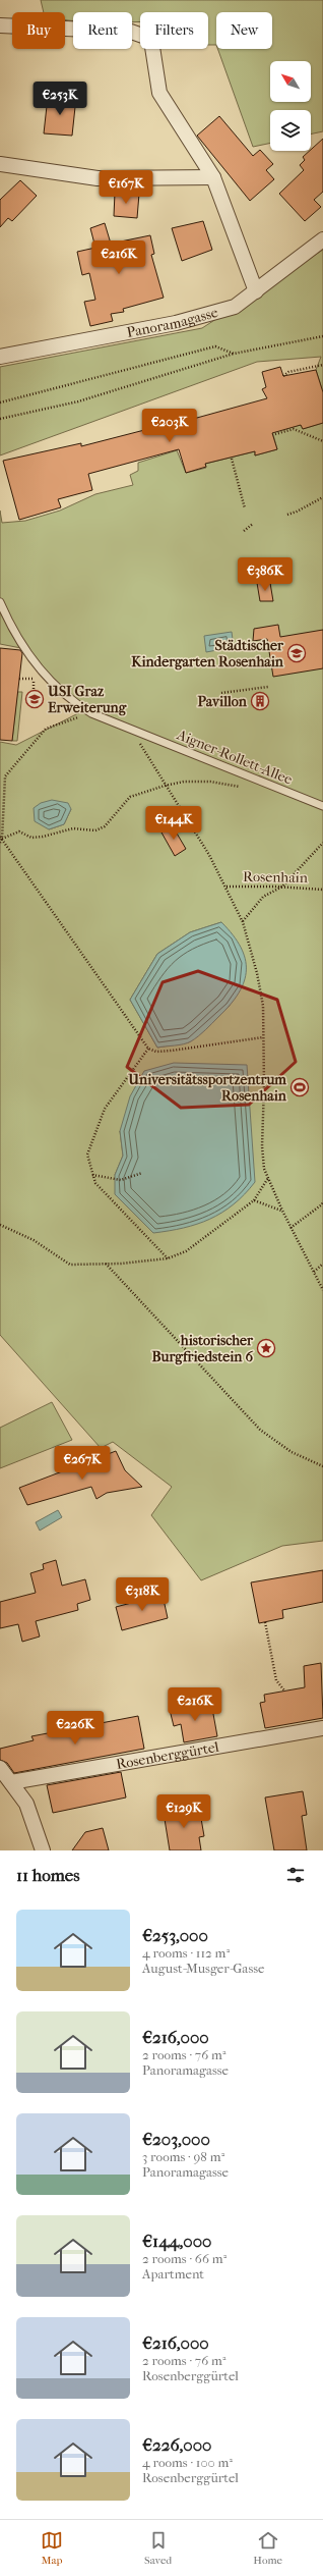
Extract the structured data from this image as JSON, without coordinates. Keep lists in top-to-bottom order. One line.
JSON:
{"streets":{"street":["Panoramagasse","Rosenberggürtel"],"lane":["Aigner-Rollett-Allee"],"path":["Rosenhain"]},"places":{"school or university":["Städtischer Kindergarten Rosenhain","USI Graz Erweiterung"],"building":["Pavillon"],"sports":["Universitätssportzentrum Rosenhain"],"place":["historischer Burgfriedstein 6"]},"north":"top left","page":{"chip":["Buy","Rent","Filters","New"],"price":["€253K","€167K","€216K","€203K","€386K","€144K","€267K","€318K","€216K","€226K","€129K"],"heading":"11 homes","list":[{"name":"€253,000","note":"4 rooms · 112 m² · August-Musger-Gasse"},{"name":"€216,000","note":"2 rooms · 76 m² · Panoramagasse"},{"name":"€203,000","note":"3 rooms · 98 m² · Panoramagasse"},{"name":"€144,000","note":"2 rooms · 66 m² · Apartment"},{"name":"€216,000","note":"2 rooms · 76 m² · Rosenberggürtel"},{"name":"€226,000","note":"4 rooms · 100 m² · Rosenberggürtel"}],"tabs":["Map","Saved","Home"]}}
